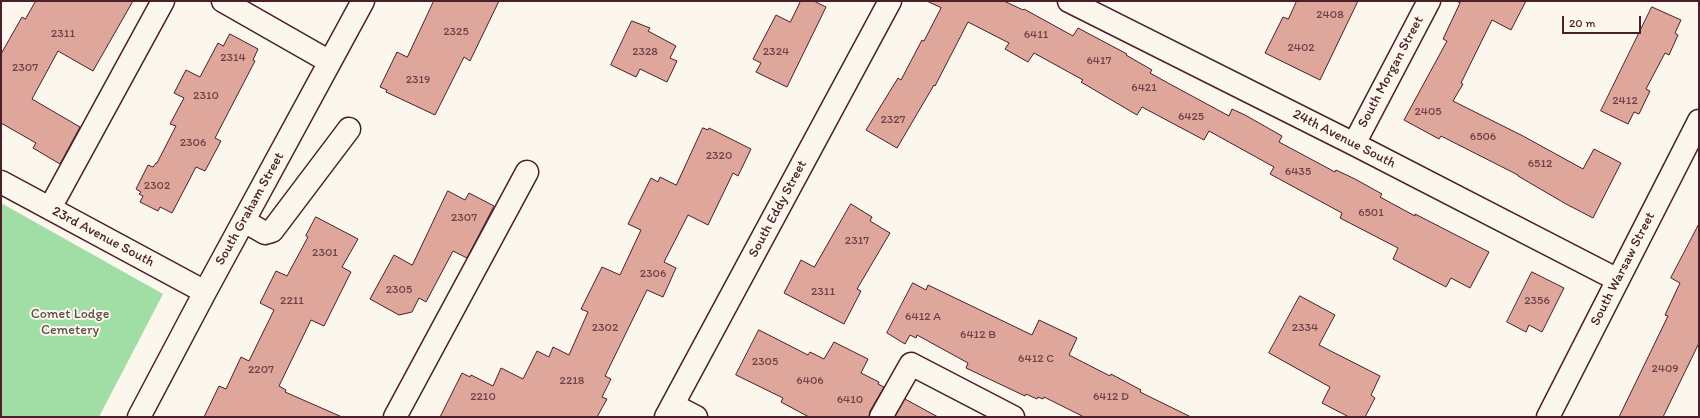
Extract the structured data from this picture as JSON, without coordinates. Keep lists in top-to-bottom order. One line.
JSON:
{"streets":{"street":["South Morgan Street","24th Avenue South","South Graham Street","South Eddy Street","23rd Avenue South","South Warsaw Street"]},"crossings":[["South Morgan Street","24th Avenue South"],["24th Avenue South","South Warsaw Street"],["South Graham Street","23rd Avenue South"]],"parks":["Comet Lodge Cemetery"],"house_numbers":["2408","2325","2311","6411","2402","2328","2324","2314","6417","2307","2319","6421","2310","2412","2405","6425","2327","6506","2306","2320","6512","6435","2302","6501","2307","2317","2301","2306","2305","2311","2211","2356","6412 A","2302","2334","6412 B","6412 C","2305","2409","2207","2218","6406","2210","6412 D","6410"],"scale_bar":"20 m"}
